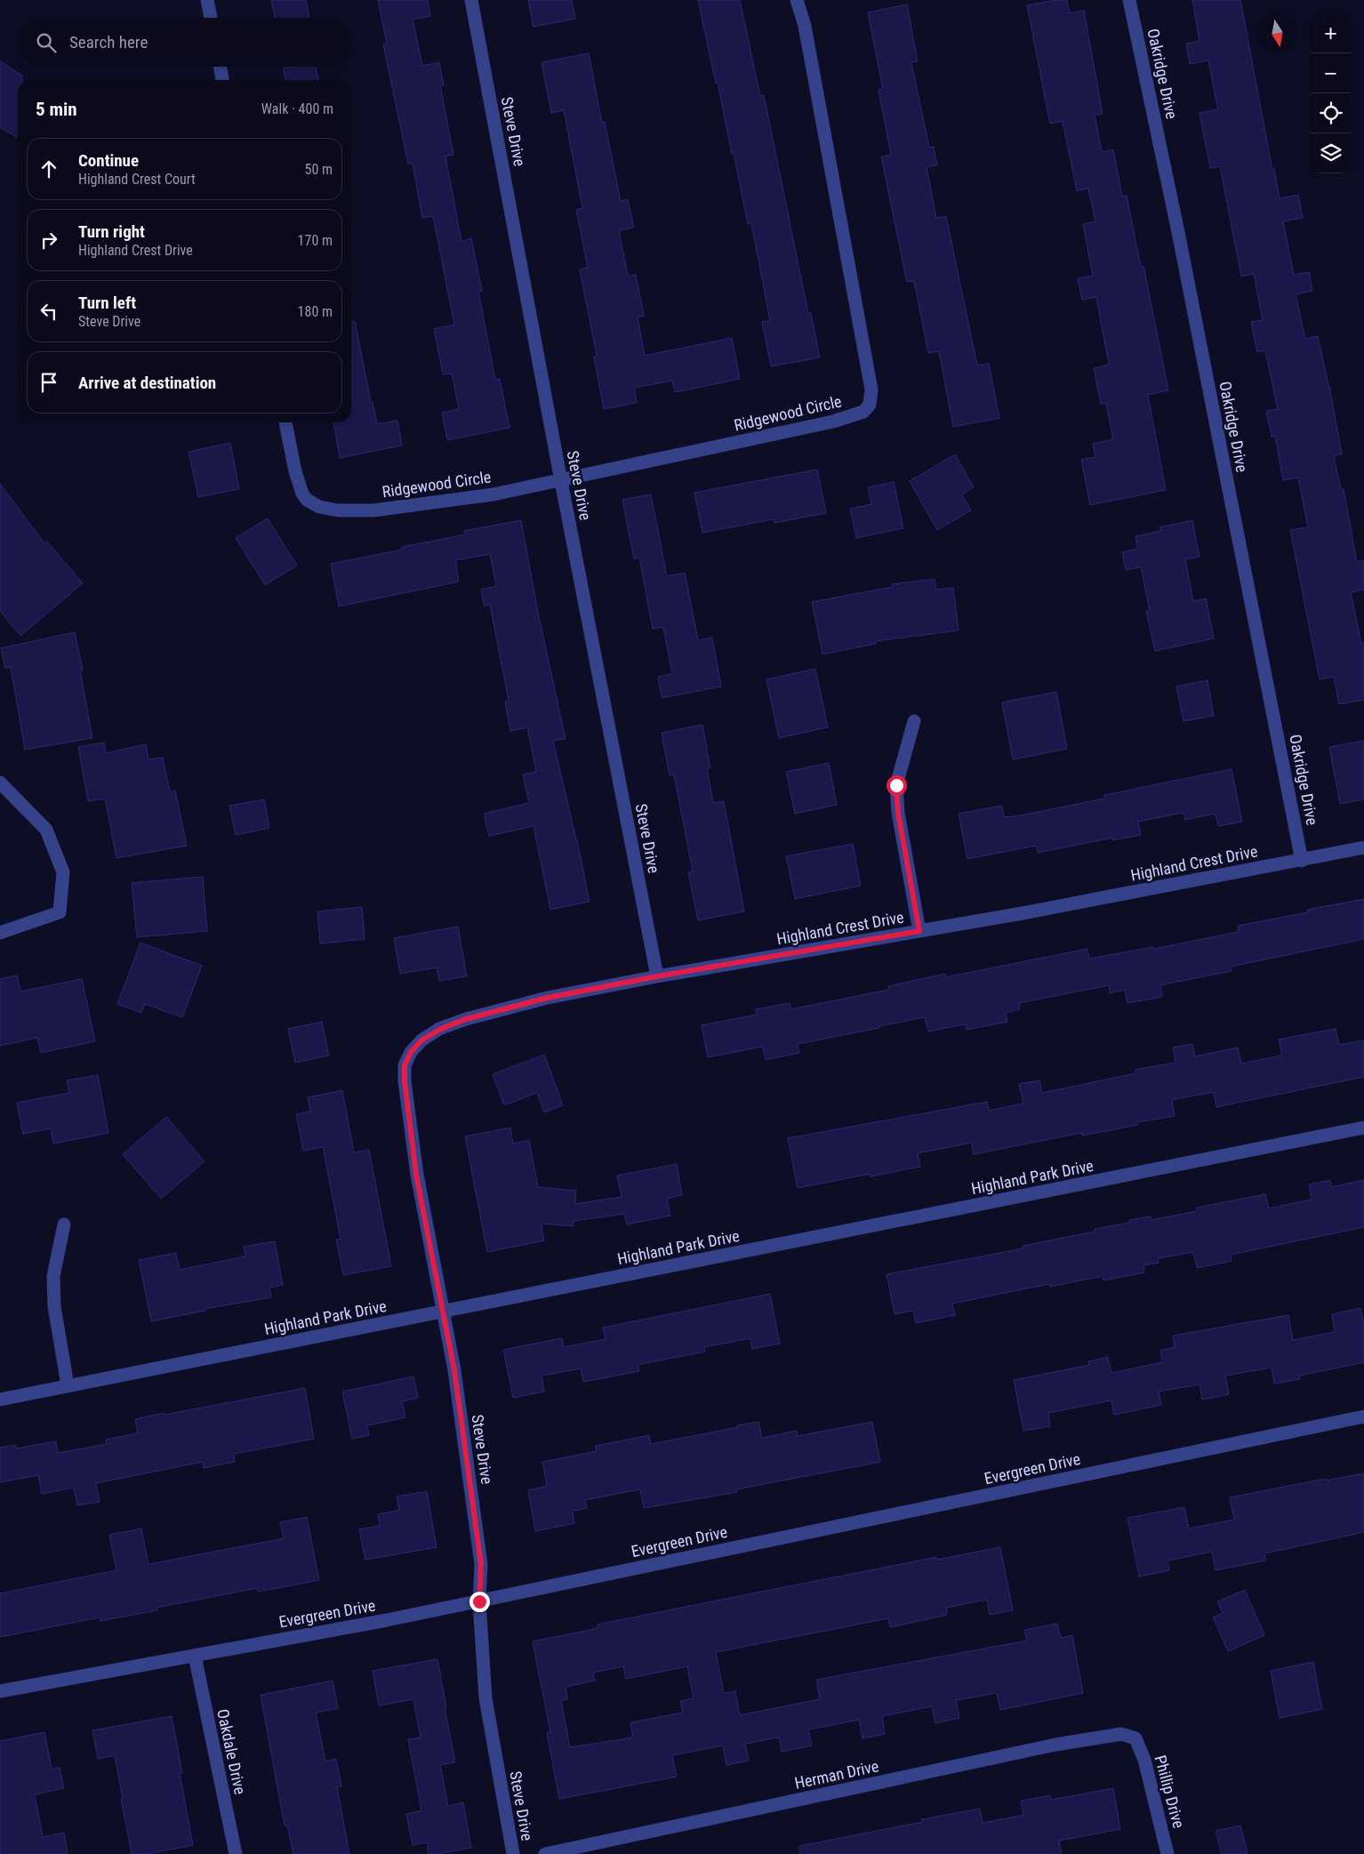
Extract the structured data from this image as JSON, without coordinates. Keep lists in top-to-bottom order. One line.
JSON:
{"streets":{"street":["Oakridge Drive","Steve Drive","Ridgewood Circle","Highland Crest Drive","Highland Park Drive","Evergreen Drive","Oakdale Drive","Herman Drive","Phillip Drive"]},"crossings":[["Oakridge Drive","Highland Crest Drive"],["Steve Drive","Ridgewood Circle"],["Steve Drive","Highland Crest Drive"],["Steve Drive","Highland Park Drive"],["Steve Drive","Evergreen Drive"],["Evergreen Drive","Oakdale Drive"],["Herman Drive","Phillip Drive"]],"north":"bottom","page":{"map_buttons":["+","−"],"search":"Search here","heading":["5 min","Walk · 400 m"],"list":[["Continue","Highland Crest Court","50 m"],["Turn right","Highland Crest Drive","170 m"],["Turn left","Steve Drive","180 m"],"Arrive at destination"]}}
